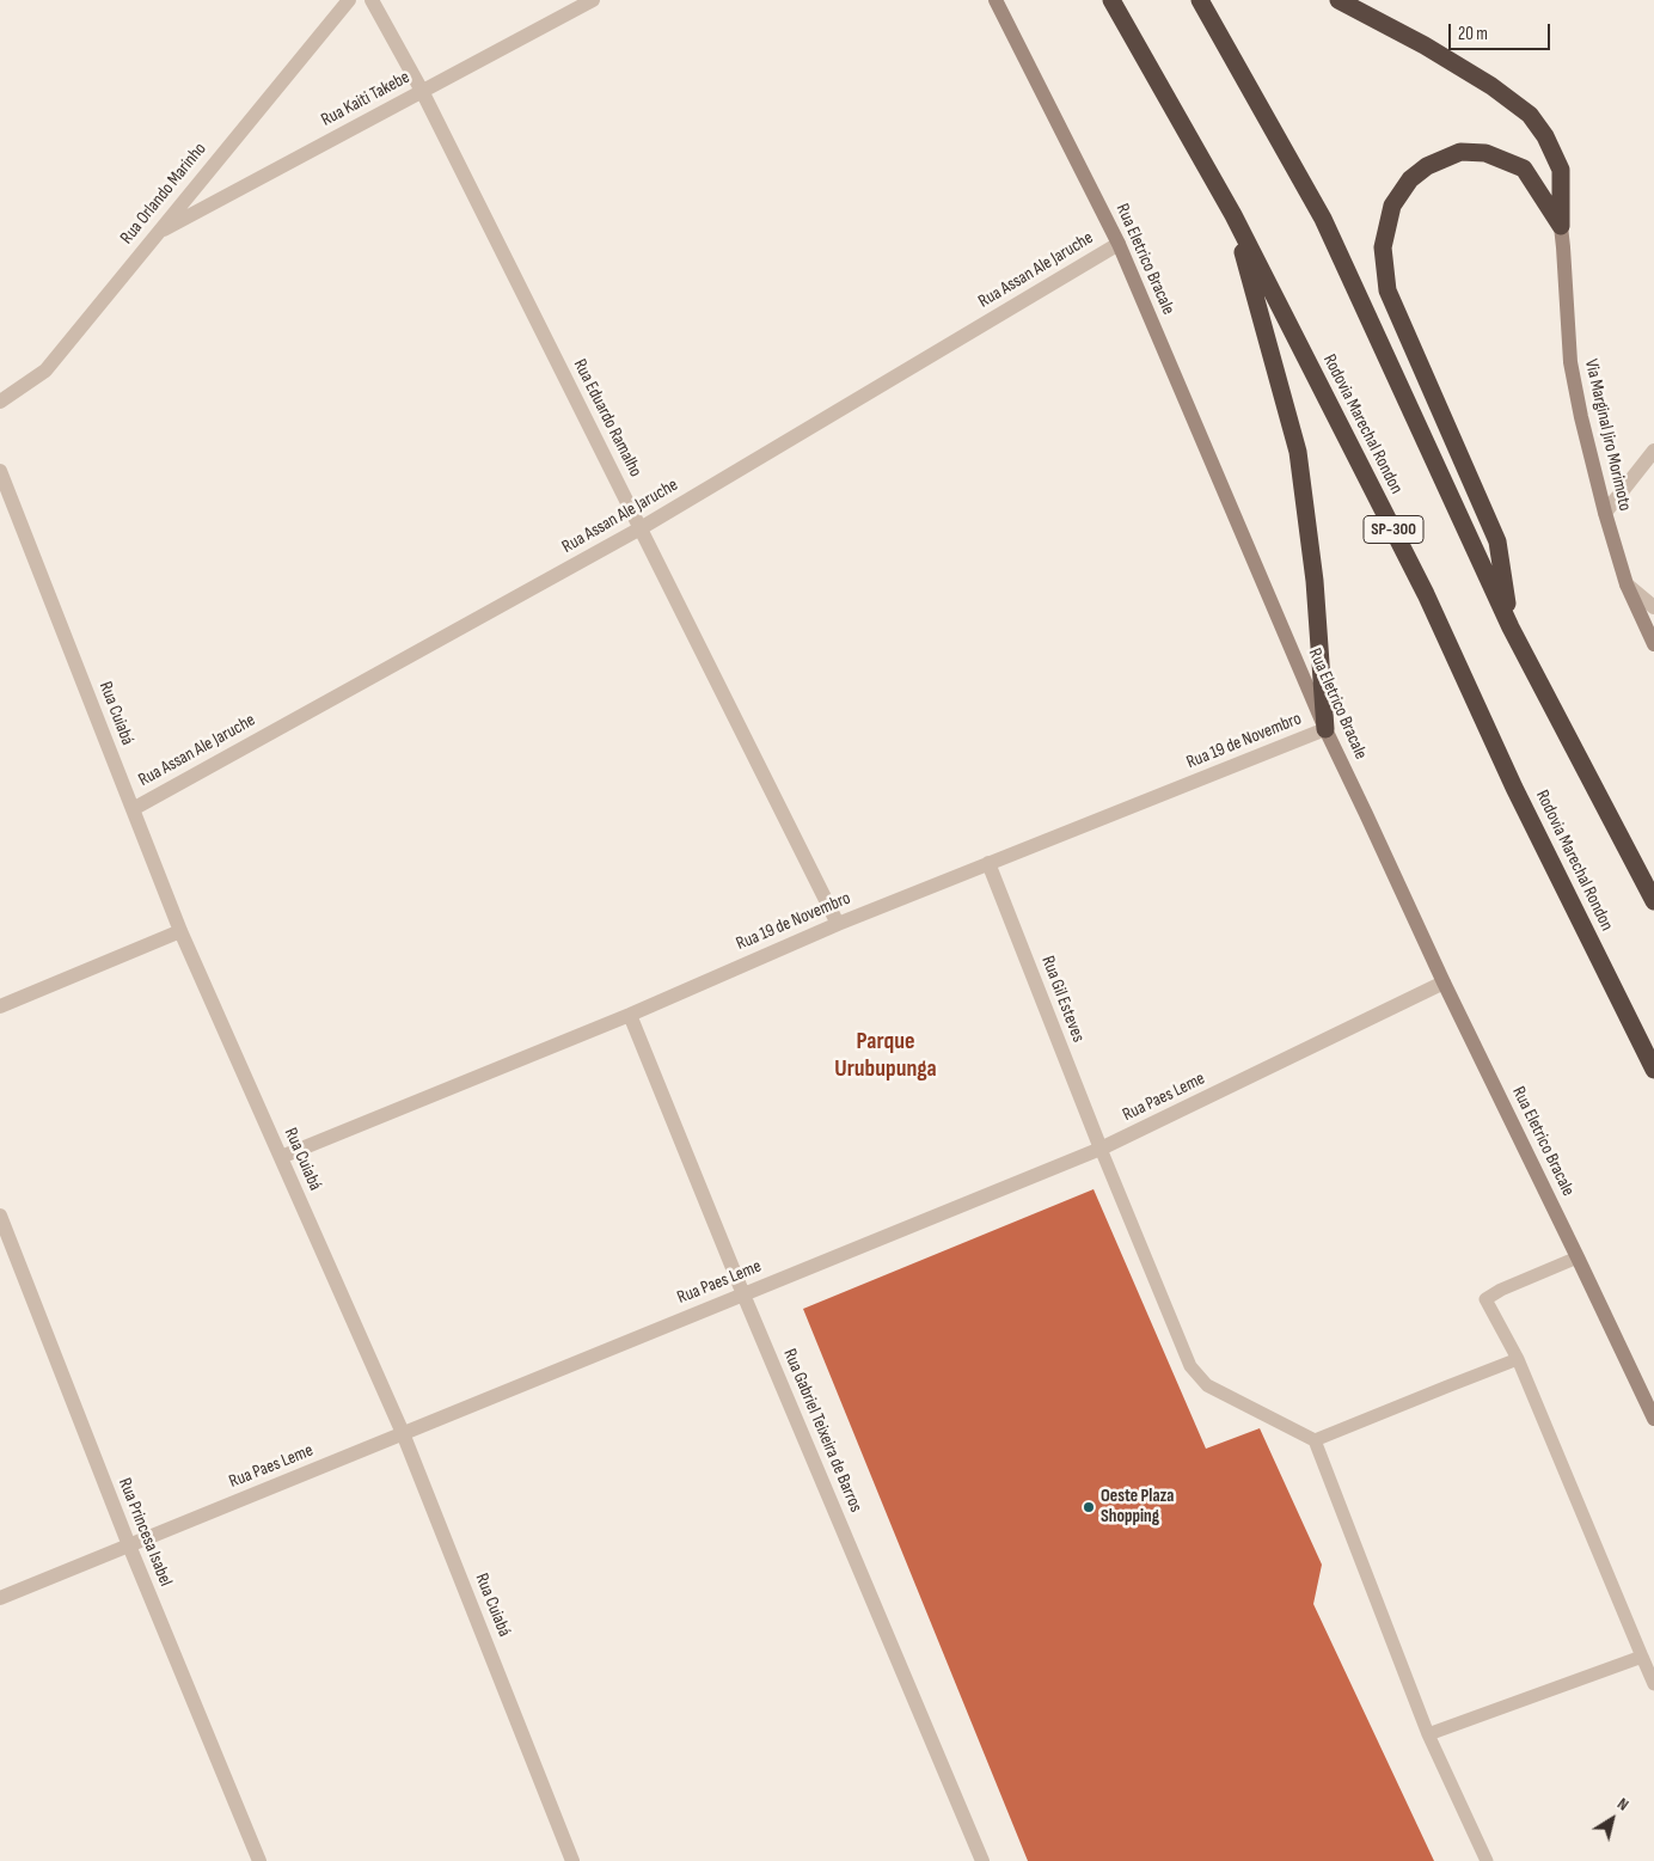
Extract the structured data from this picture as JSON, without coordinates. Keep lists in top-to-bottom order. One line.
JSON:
{"streets":{"highway":["Rodovia Marechal Rondon","SP-300"],"main road":["Rua Eletrico Bracale","Via Marginal Jiro Morimoto"],"street":["Rua Kaiti Takebe","Rua Orlando Marinho","Rua Assan Ale Jaruche","Rua Eduardo Ramalho","Rua Cuiabá","Rua 19 de Novembro","Rua Gil Esteves","Rua Paes Leme","Rua Gabriel Teixeira de Barros","Rua Princesa Isabel"]},"crossings":[["Rua Kaiti Takebe","Rua Orlando Marinho"],["Rua Kaiti Takebe","Rua Eduardo Ramalho"],["Rua Eletrico Bracale","Rua Assan Ale Jaruche"],["Rua Eletrico Bracale","Rua 19 de Novembro"],["Rua Eletrico Bracale","Rua Paes Leme"],["Rua Assan Ale Jaruche","Rua Eduardo Ramalho"],["Rua Assan Ale Jaruche","Rua Cuiabá"],["Rua Eduardo Ramalho","Rua 19 de Novembro"],["Rua Cuiabá","Rua 19 de Novembro"],["Rua Cuiabá","Rua Paes Leme"],["Rua 19 de Novembro","Rua Gil Esteves"],["Rua 19 de Novembro","Rua Gabriel Teixeira de Barros"],["Rua Gil Esteves","Rua Paes Leme"],["Rua Paes Leme","Rua Gabriel Teixeira de Barros"],["Rua Paes Leme","Rua Princesa Isabel"]],"districts":["Parque Urubupunga"],"places":["Oeste Plaza Shopping"],"scale_bar":"20 m","north":"top right"}
